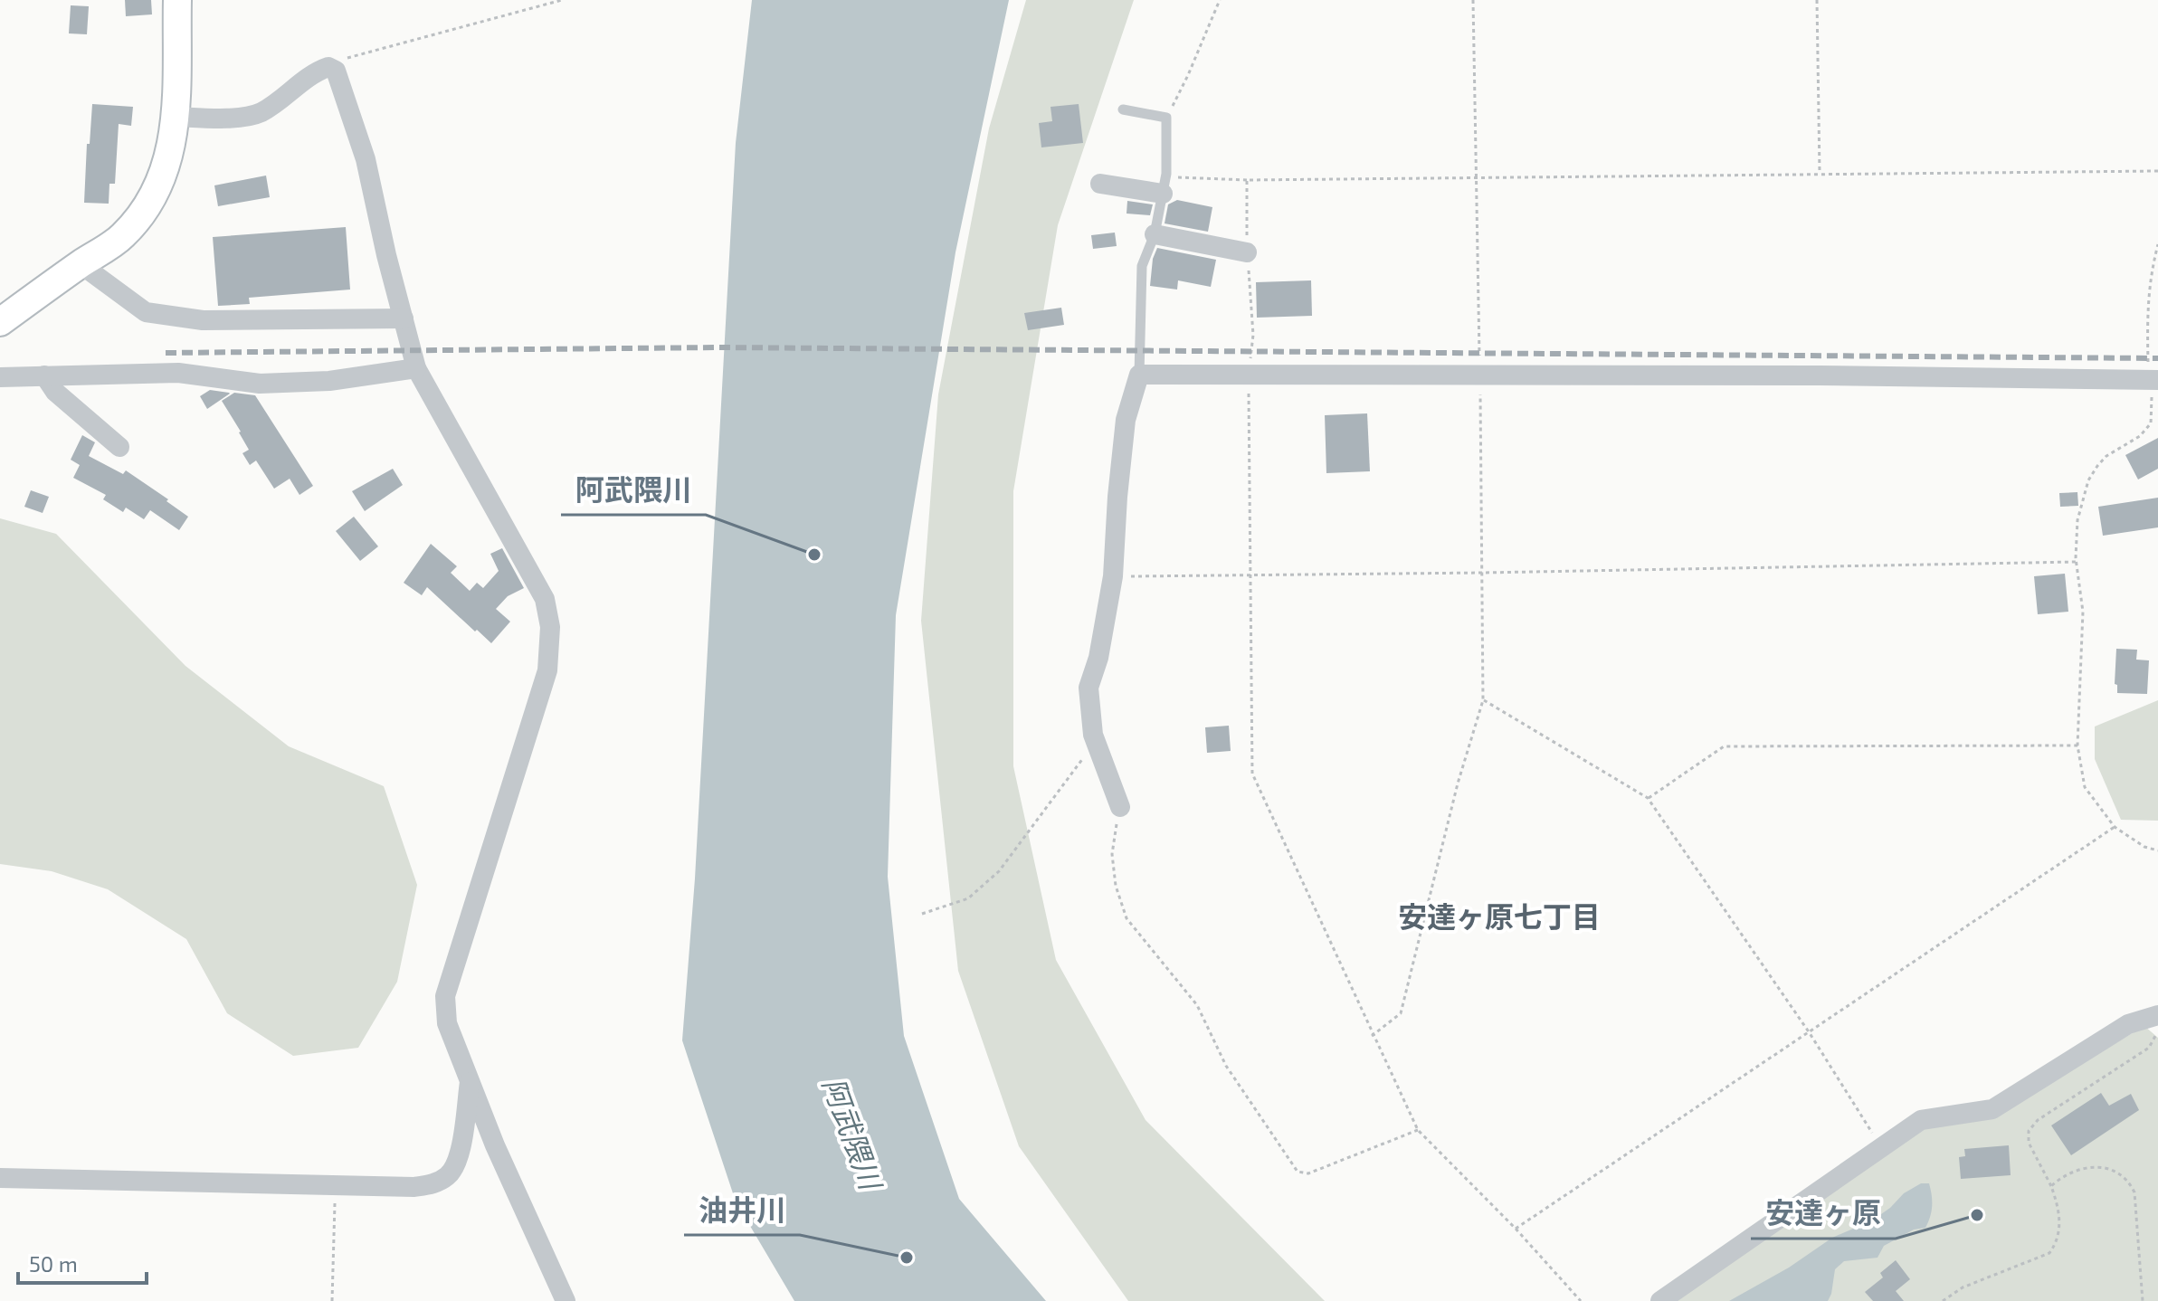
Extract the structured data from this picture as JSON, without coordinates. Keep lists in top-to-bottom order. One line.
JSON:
{"districts":["安達ヶ原七丁目"],"water":["阿武隈川"],"places":["阿武隈川","安達ヶ原","油井川"],"scale_bar":"50 m"}
